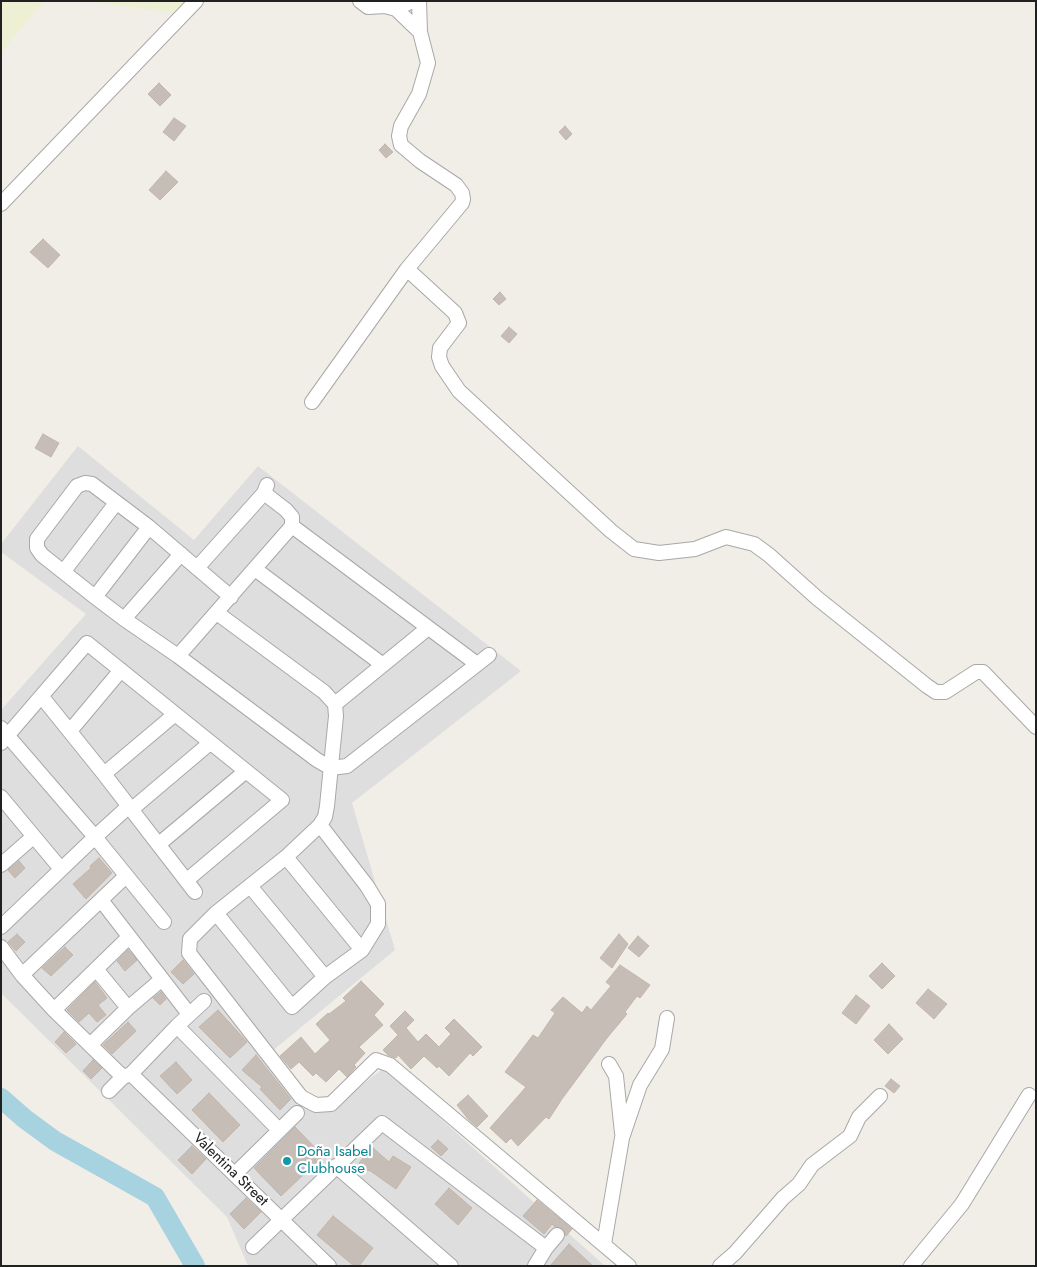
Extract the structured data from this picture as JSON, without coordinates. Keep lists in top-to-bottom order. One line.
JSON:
{"streets":{"street":["Valentina Street"]},"places":["Doña Isabel Clubhouse"]}
